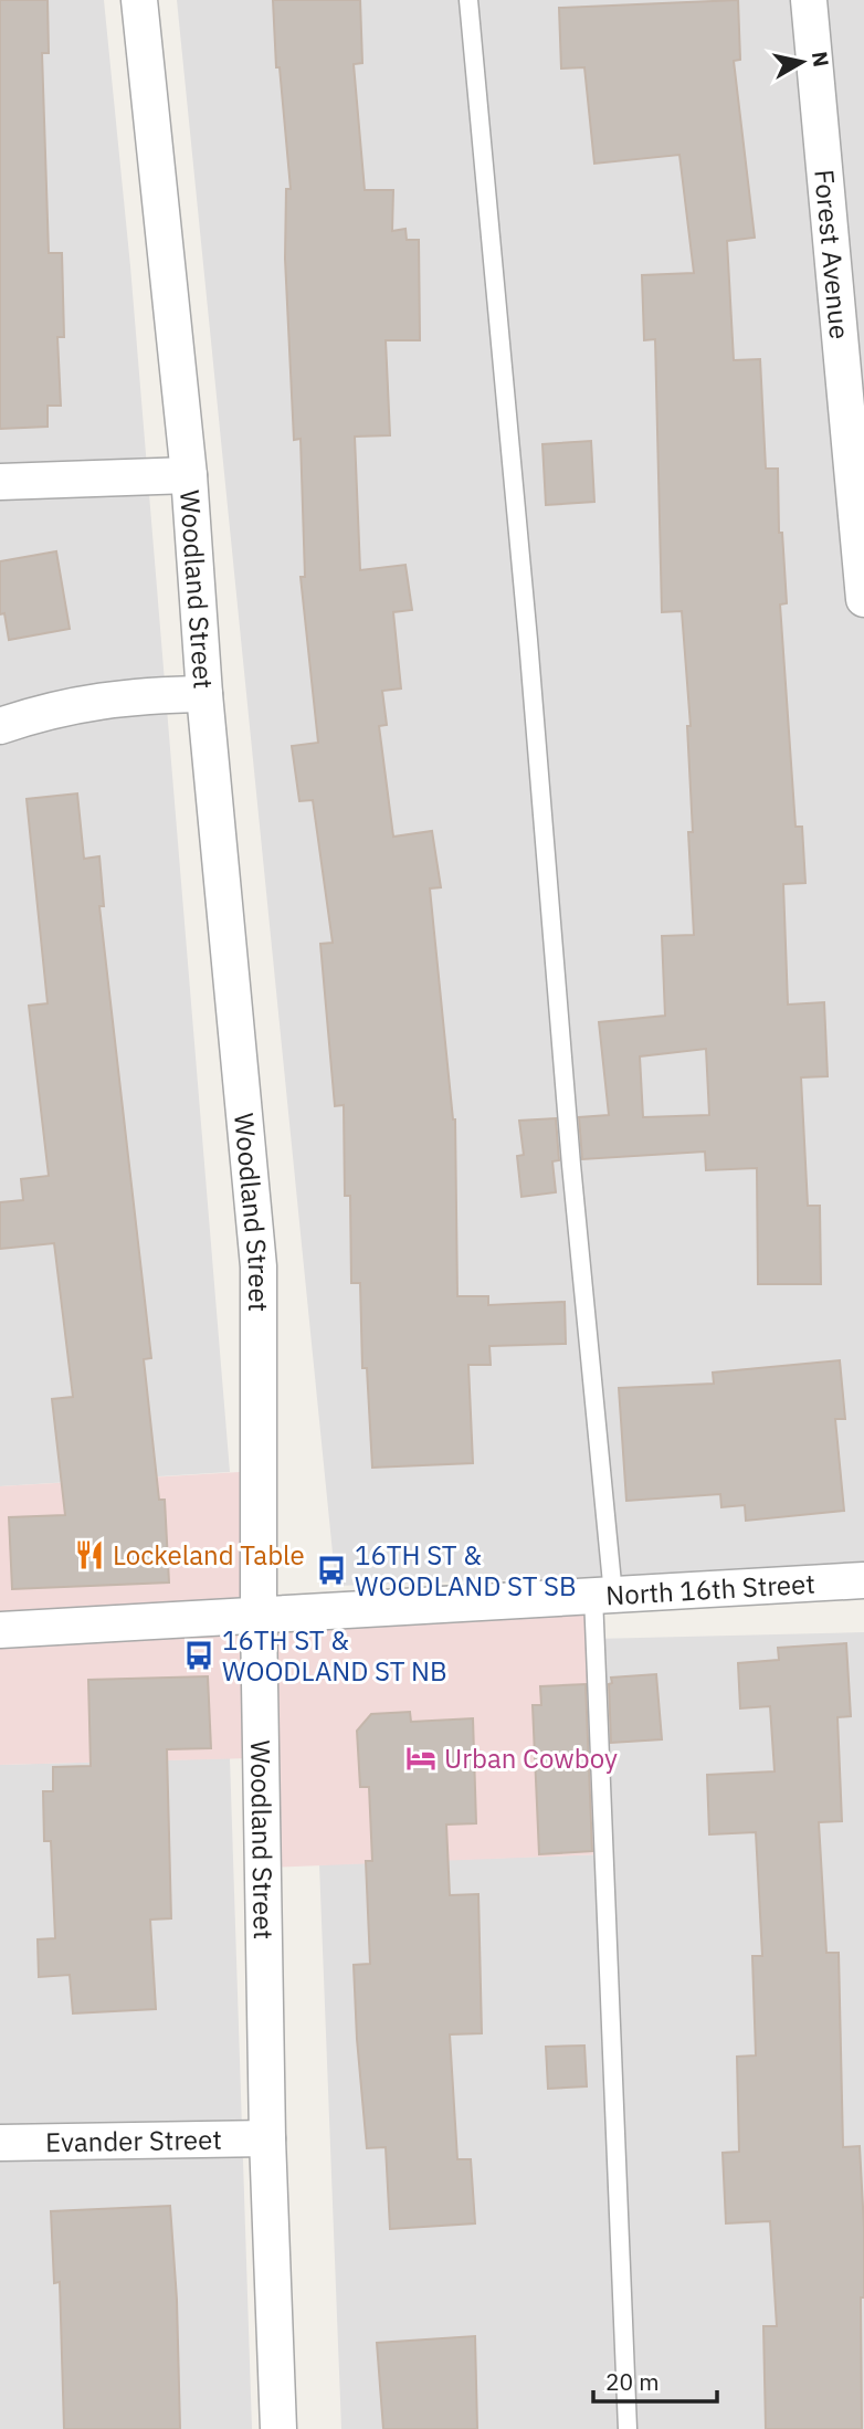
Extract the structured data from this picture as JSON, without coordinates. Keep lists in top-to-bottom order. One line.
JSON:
{"streets":{"street":["Forest Avenue","Woodland Street","North 16th Street","Evander Street"]},"crossings":[["Woodland Street","North 16th Street"],["Woodland Street","Evander Street"]],"places":{"restaurant":["Lockeland Table"],"bus stop":["16TH ST & WOODLAND ST SB","16TH ST & WOODLAND ST NB"],"hotel":["Urban Cowboy"]},"scale_bar":"20 m","north":"right"}
